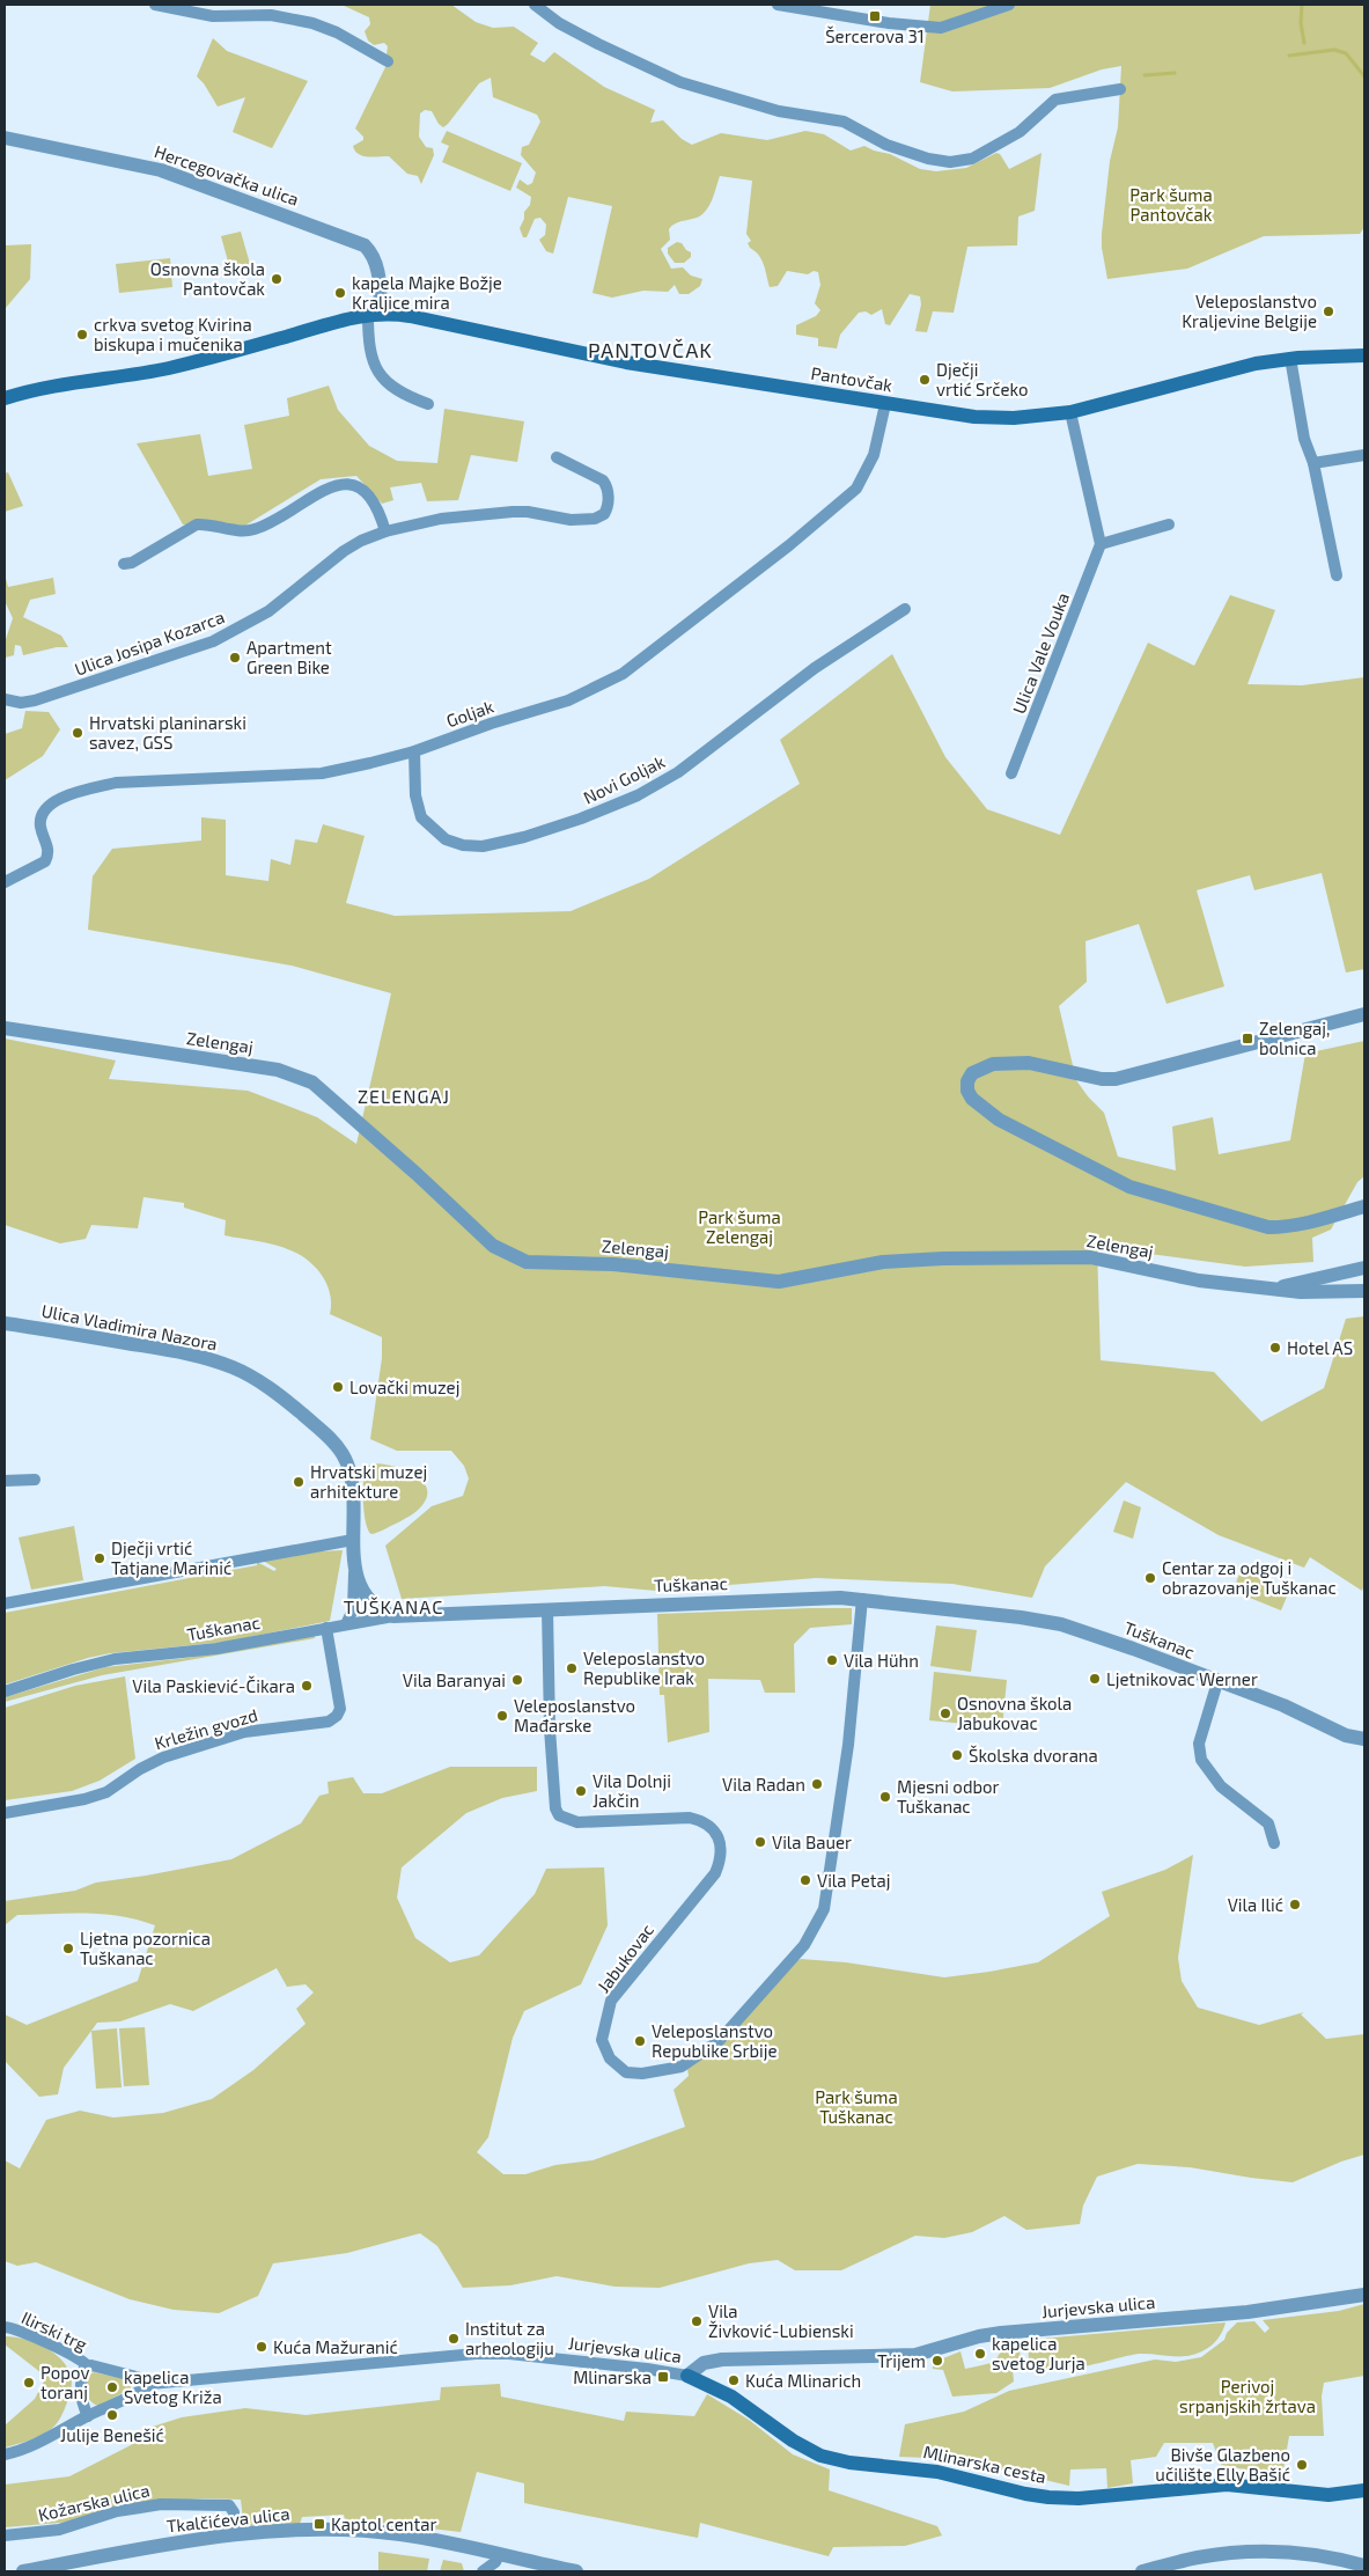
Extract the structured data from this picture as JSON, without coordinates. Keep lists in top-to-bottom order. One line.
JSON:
{"streets":{"main road":["Pantovčak","Mlinarska cesta"],"street":["Hercegovačka ulica","Ulica Josipa Kozarca","Ulica Vale Vouka","Goljak","Novi Goljak","Zelengaj","Ulica Vladimira Nazora","Tuškanac","Krležin gvozd","Jabukovac","Jurjevska ulica","Ilirski trg","Kožarska ulica","Tkalčićeva ulica"]},"crossings":[["Hercegovačka ulica","Pantovčak"],["Pantovčak","Goljak"],["Goljak","Novi Goljak"],["Ulica Vladimira Nazora","Tuškanac"],["Tuškanac","Krležin gvozd"],["Tuškanac","Jabukovac"],["Jurjevska ulica","Ilirski trg"],["Jurjevska ulica","Mlinarska cesta"],["Kožarska ulica","Tkalčićeva ulica"]],"districts":["PANTOVČAK","ZELENGAJ","TUŠKANAC"],"parks":["Park šuma Pantovčak","Park šuma Zelengaj","Park šuma Tuškanac","Perivoj srpanjskih žrtava"],"places":{"transit":["Šercerova 31","Zelengaj, bolnica","Mlinarska","Kaptol centar"],"other":["Osnovna škola Pantovčak","kapela Majke Božje Kraljice mira","Veleposlanstvo Kraljevine Belgije","crkva svetog Kvirina biskupa i mučenika","Dječji vrtić Srčeko","Apartment Green Bike","Hrvatski planinarski savez, GSS","Hotel AS","Lovački muzej","Hrvatski muzej arhitekture","Dječji vrtić Tatjane Marinić","Centar za odgoj i obrazovanje Tuškanac","Vila Hühn","Veleposlanstvo Republike Irak","Ljetnikovac Werner","Vila Baranyai","Vila Paskiević-Čikara","Osnovna škola Jabukovac","Veleposlanstvo Mađarske","Školska dvorana","Vila Radan","Vila Dolnji Jakčin","Mjesni odbor Tuškanac","Vila Bauer","Vila Petaj","Vila Ilić","Ljetna pozornica Tuškanac","Veleposlanstvo Republike Srbije","Vila Živković-Lubienski","Institut za arheologiju","Kuća Mažuranić","kapelica svetog Jurja","Trijem","Kuća Mlinarich","Popov toranj","kapelica Svetog Križa","Julije Benešić","Bivše Glazbeno učilište Elly Bašić"]}}
